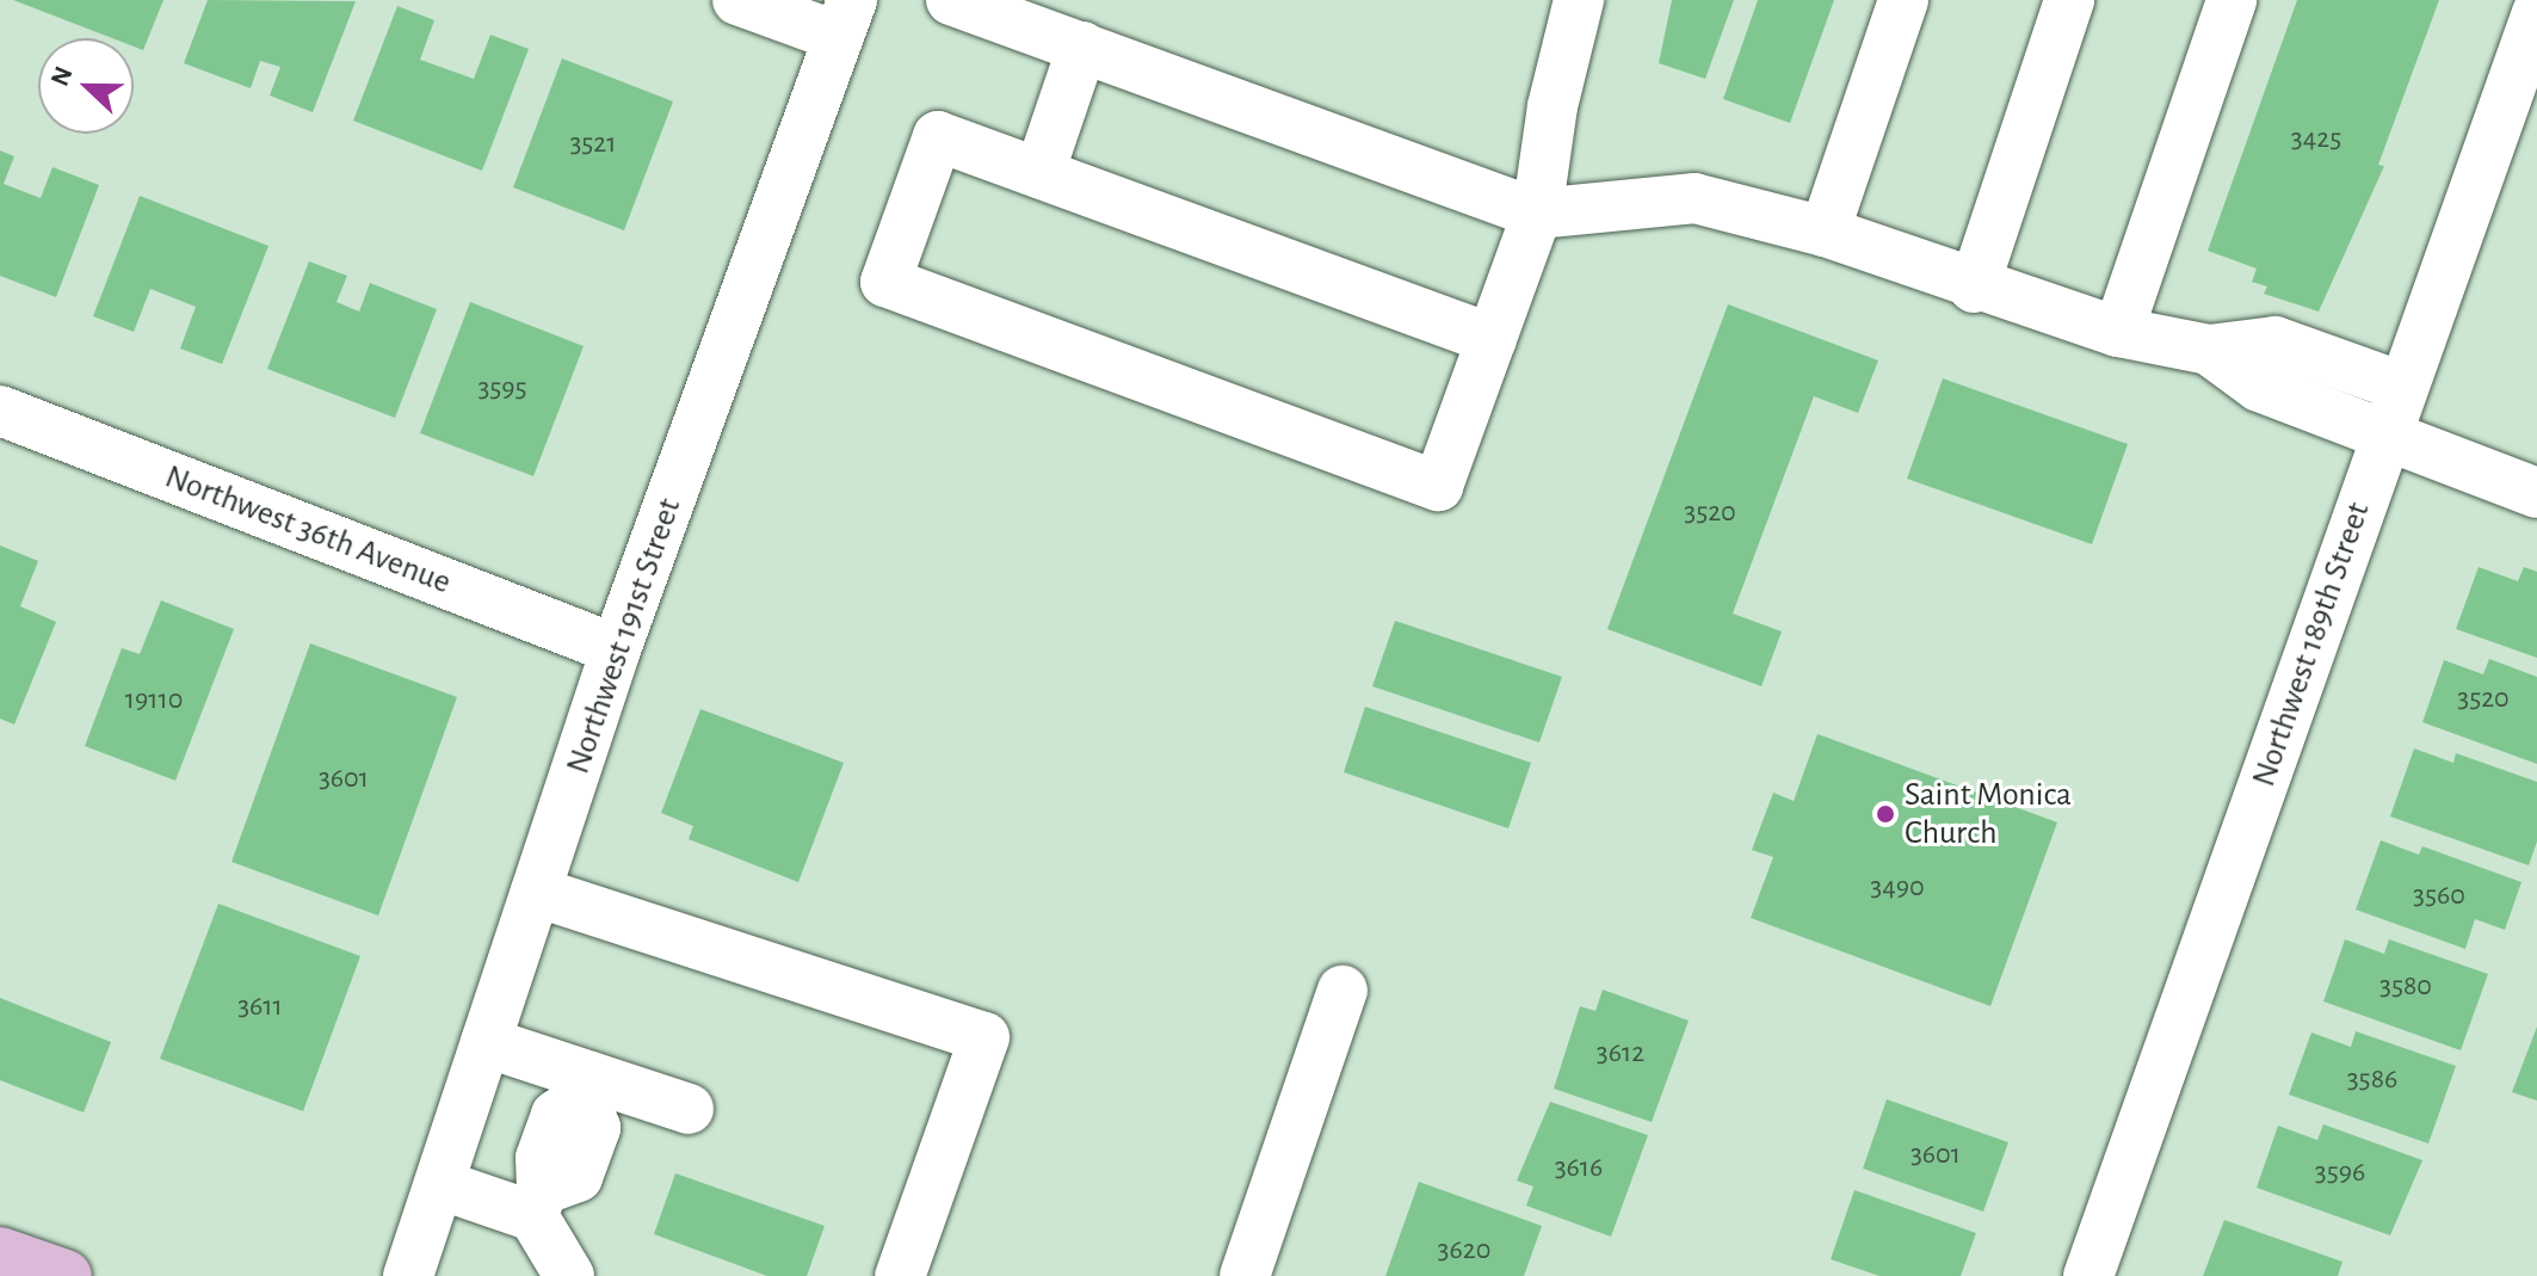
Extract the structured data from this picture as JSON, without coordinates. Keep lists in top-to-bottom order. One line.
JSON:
{"streets":{"street":["Northwest 36th Avenue","Northwest 191st Street","Northwest 189th Street"]},"crossings":[["Northwest 36th Avenue","Northwest 191st Street"]],"places":["Saint Monica Church"],"house_numbers":["3425","3521","3595","3520","3520","19110","3601","3490","3560","3580","3611","3612","3586","3601","3616","3596","3620"],"north":"left"}
